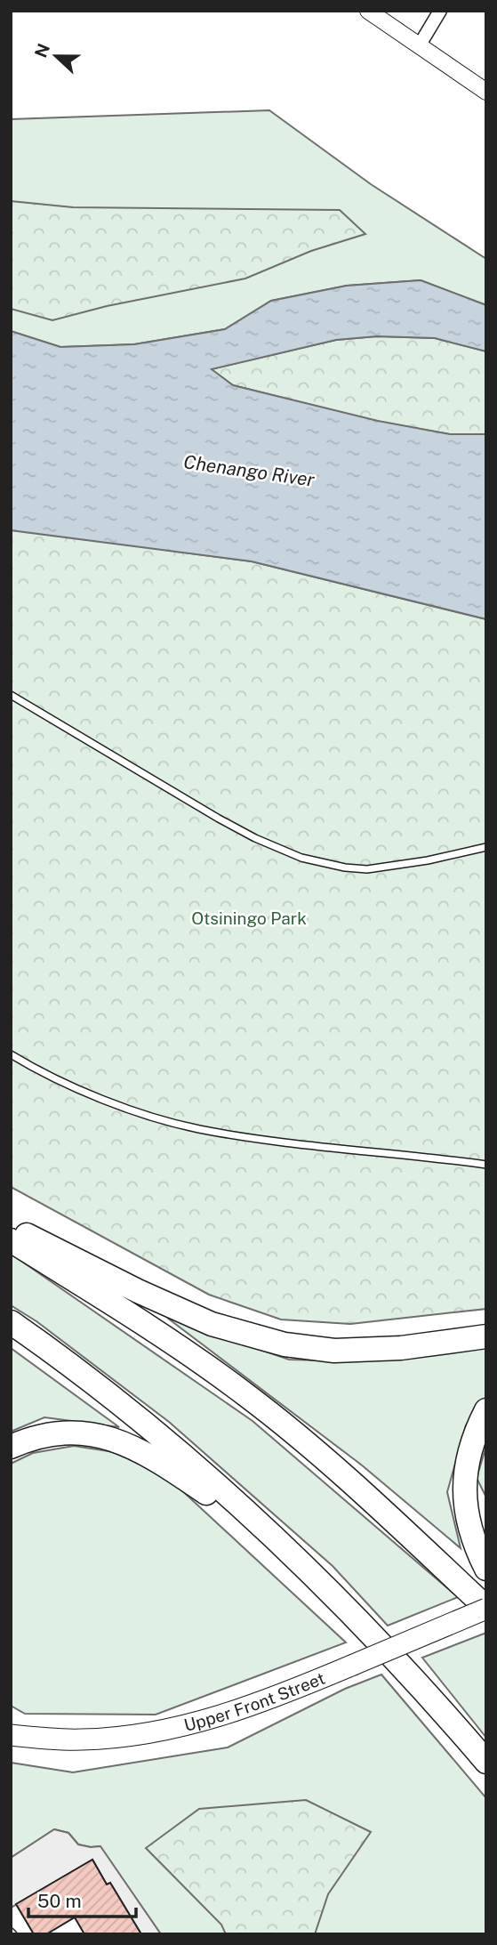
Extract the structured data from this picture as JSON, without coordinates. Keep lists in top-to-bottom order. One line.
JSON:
{"streets":{"main road":["Upper Front Street"]},"water":["Chenango River"],"parks":["Otsiningo Park"],"scale_bar":"50 m","north":"left"}
